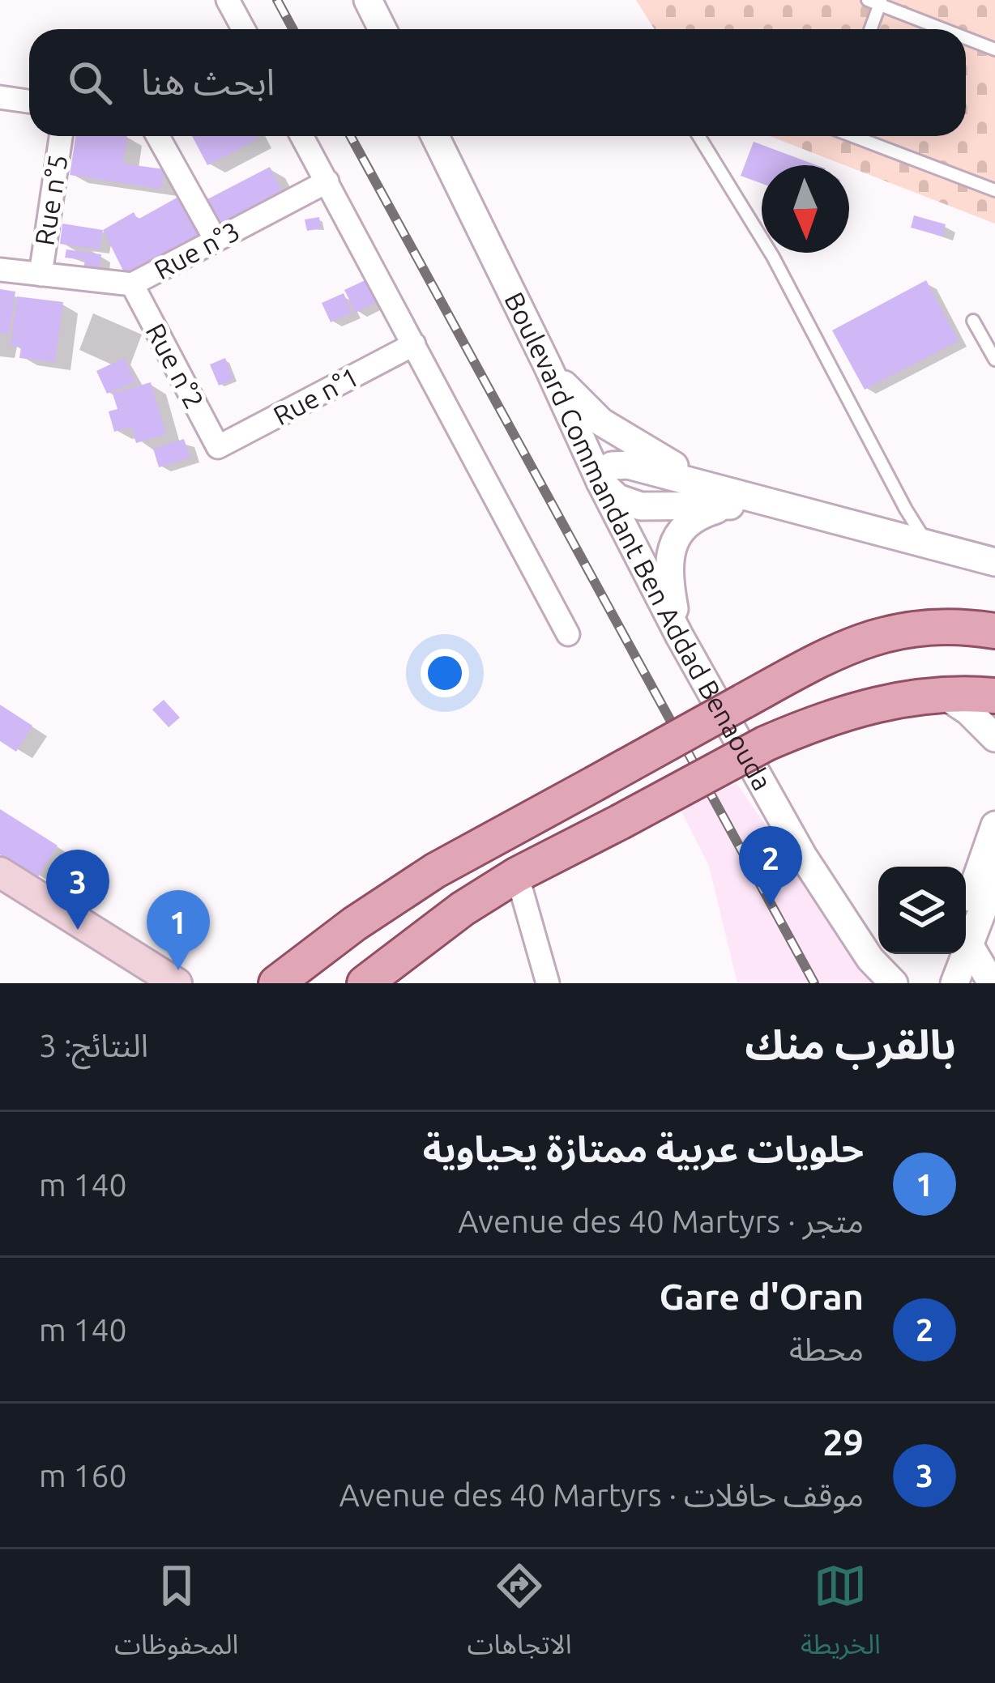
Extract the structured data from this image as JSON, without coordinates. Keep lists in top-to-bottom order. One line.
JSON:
{"streets":{"street":["Rue n°5","Rue n°3","Rue n°2","Rue n°1","Boulevard Commandant Ben Addad Benaouda"]},"crossings":[["Rue n°5","Rue n°3"],["Rue n°3","Rue n°2"],["Rue n°2","Rue n°1"]],"north":"bottom","page":{"search":"ابحث هنا","pins":["2","3","1"],"heading":["بالقرب منك","النتائج: 3"],"list":[{"mark":"1","name":"حلويات عربية ممتازة يحياوية","note":"متجر · Avenue des 40 Martyrs","value":"140 m"},{"mark":"2","name":"Gare d'Oran","note":"محطة","value":"140 m"},{"mark":"3","name":"29","note":"موقف حافلات · Avenue des 40 Martyrs","value":"160 m"}],"nav":["الخريطة","الاتجاهات","المحفوظات"]}}
